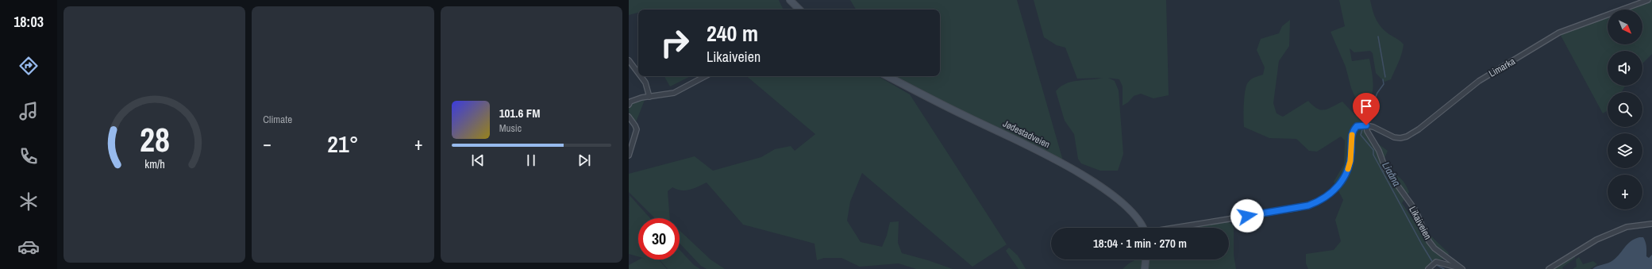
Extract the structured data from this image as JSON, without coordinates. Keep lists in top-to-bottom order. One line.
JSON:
{"streets":{"main road":["Jødestadveien"],"street":["Limarka","Likaiveien"]},"crossings":[["Limarka","Likaiveien"]],"water":["Liaåna"],"north":"bottom right","page":{"tabs":"18:03","tile":"Climate","map_buttons":"+","turn":["240 m","Likaiveien"],"song":["101.6 FM","Music"],"heat":["−","21°","+"],"limit":"30","trip":"18:04 · 1 min · 270 m","gauge":["28","km/h"]}}
